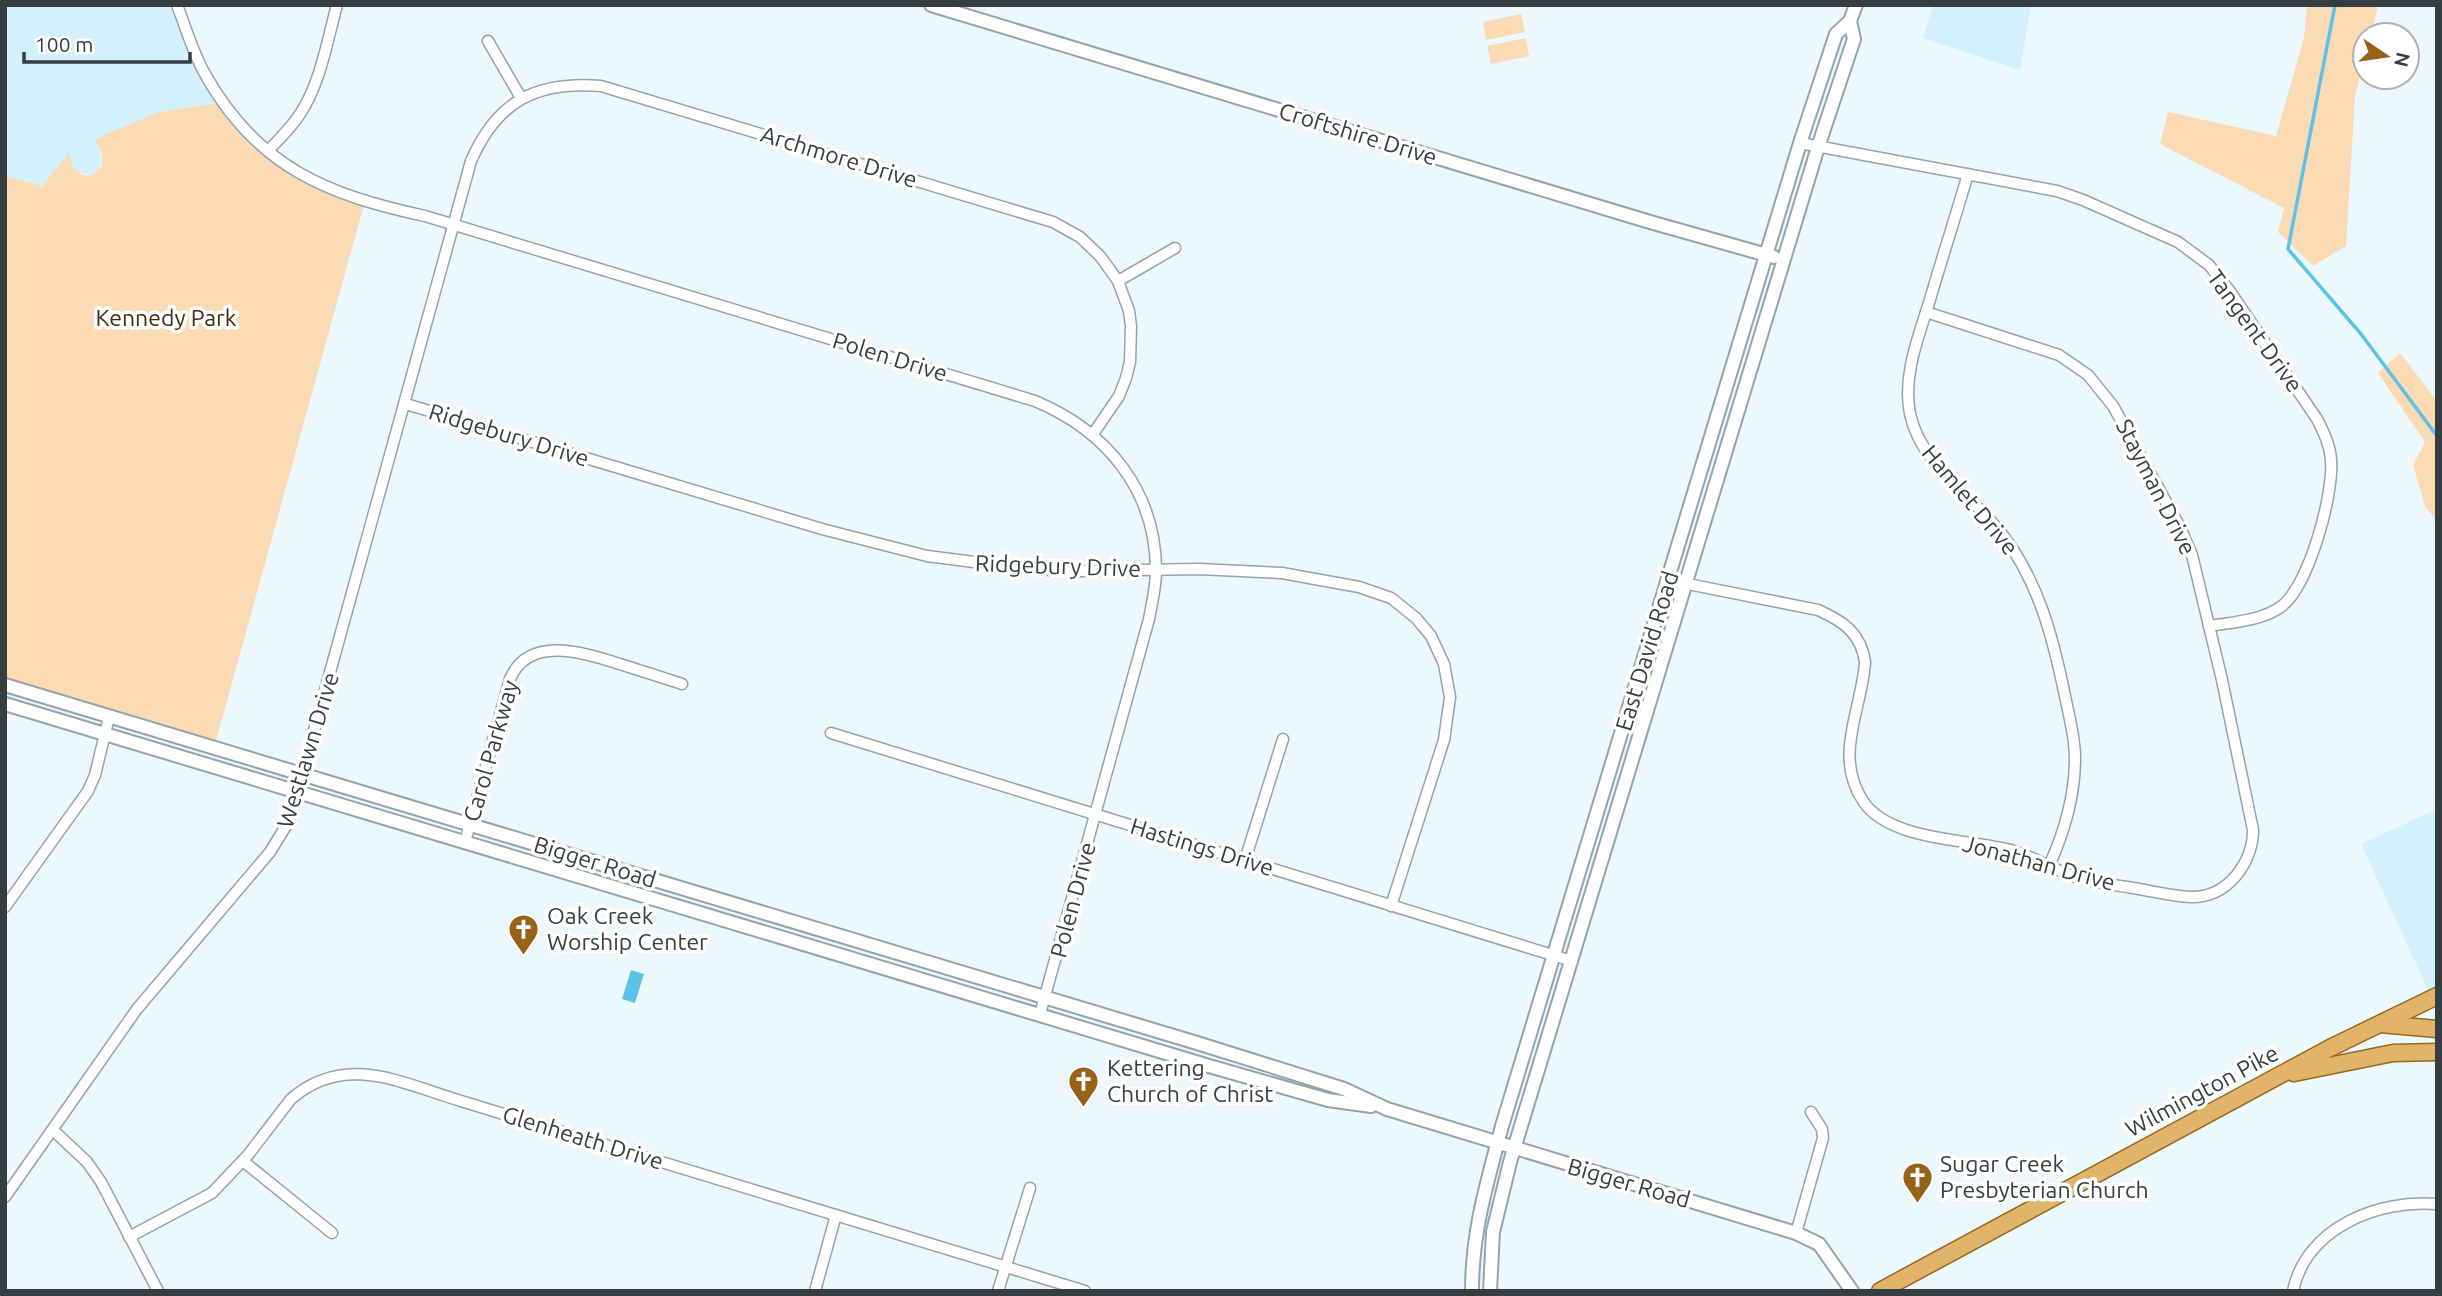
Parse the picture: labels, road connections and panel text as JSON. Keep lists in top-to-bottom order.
{
  "streets": {
    "main road": ["Wilmington Pike"],
    "street": [
      "Croftshire Drive",
      "Archmore Drive",
      "Tangent Drive",
      "Polen Drive",
      "Ridgebury Drive",
      "Stayman Drive",
      "Hamlet Drive",
      "East David Road",
      "Westlawn Drive",
      "Carol Parkway",
      "Hastings Drive",
      "Bigger Road",
      "Jonathan Drive",
      "Glenheath Drive"
    ]
  },
  "crossings": [
    ["Croftshire Drive", "East David Road"],
    ["Archmore Drive", "Polen Drive"],
    ["Archmore Drive", "Westlawn Drive"],
    ["Tangent Drive", "Stayman Drive"],
    ["Tangent Drive", "Hamlet Drive"],
    ["Tangent Drive", "East David Road"],
    ["Polen Drive", "Ridgebury Drive"],
    ["Polen Drive", "Westlawn Drive"],
    ["Polen Drive", "Hastings Drive"],
    ["Polen Drive", "Bigger Road"],
    ["Ridgebury Drive", "Westlawn Drive"],
    ["Ridgebury Drive", "Hastings Drive"],
    ["Stayman Drive", "Hamlet Drive"],
    ["Stayman Drive", "Jonathan Drive"],
    ["Hamlet Drive", "Jonathan Drive"],
    ["East David Road", "Hastings Drive"],
    ["East David Road", "Bigger Road"],
    ["East David Road", "Jonathan Drive"],
    ["Westlawn Drive", "Bigger Road"],
    ["Carol Parkway", "Bigger Road"]
  ],
  "parks": ["Kennedy Park"],
  "places": {
    "church": ["Oak Creek Worship Center", "Kettering Church of Christ", "Sugar Creek Presbyterian Church"]
  },
  "scale_bar": "100 m",
  "north": "right"
}
